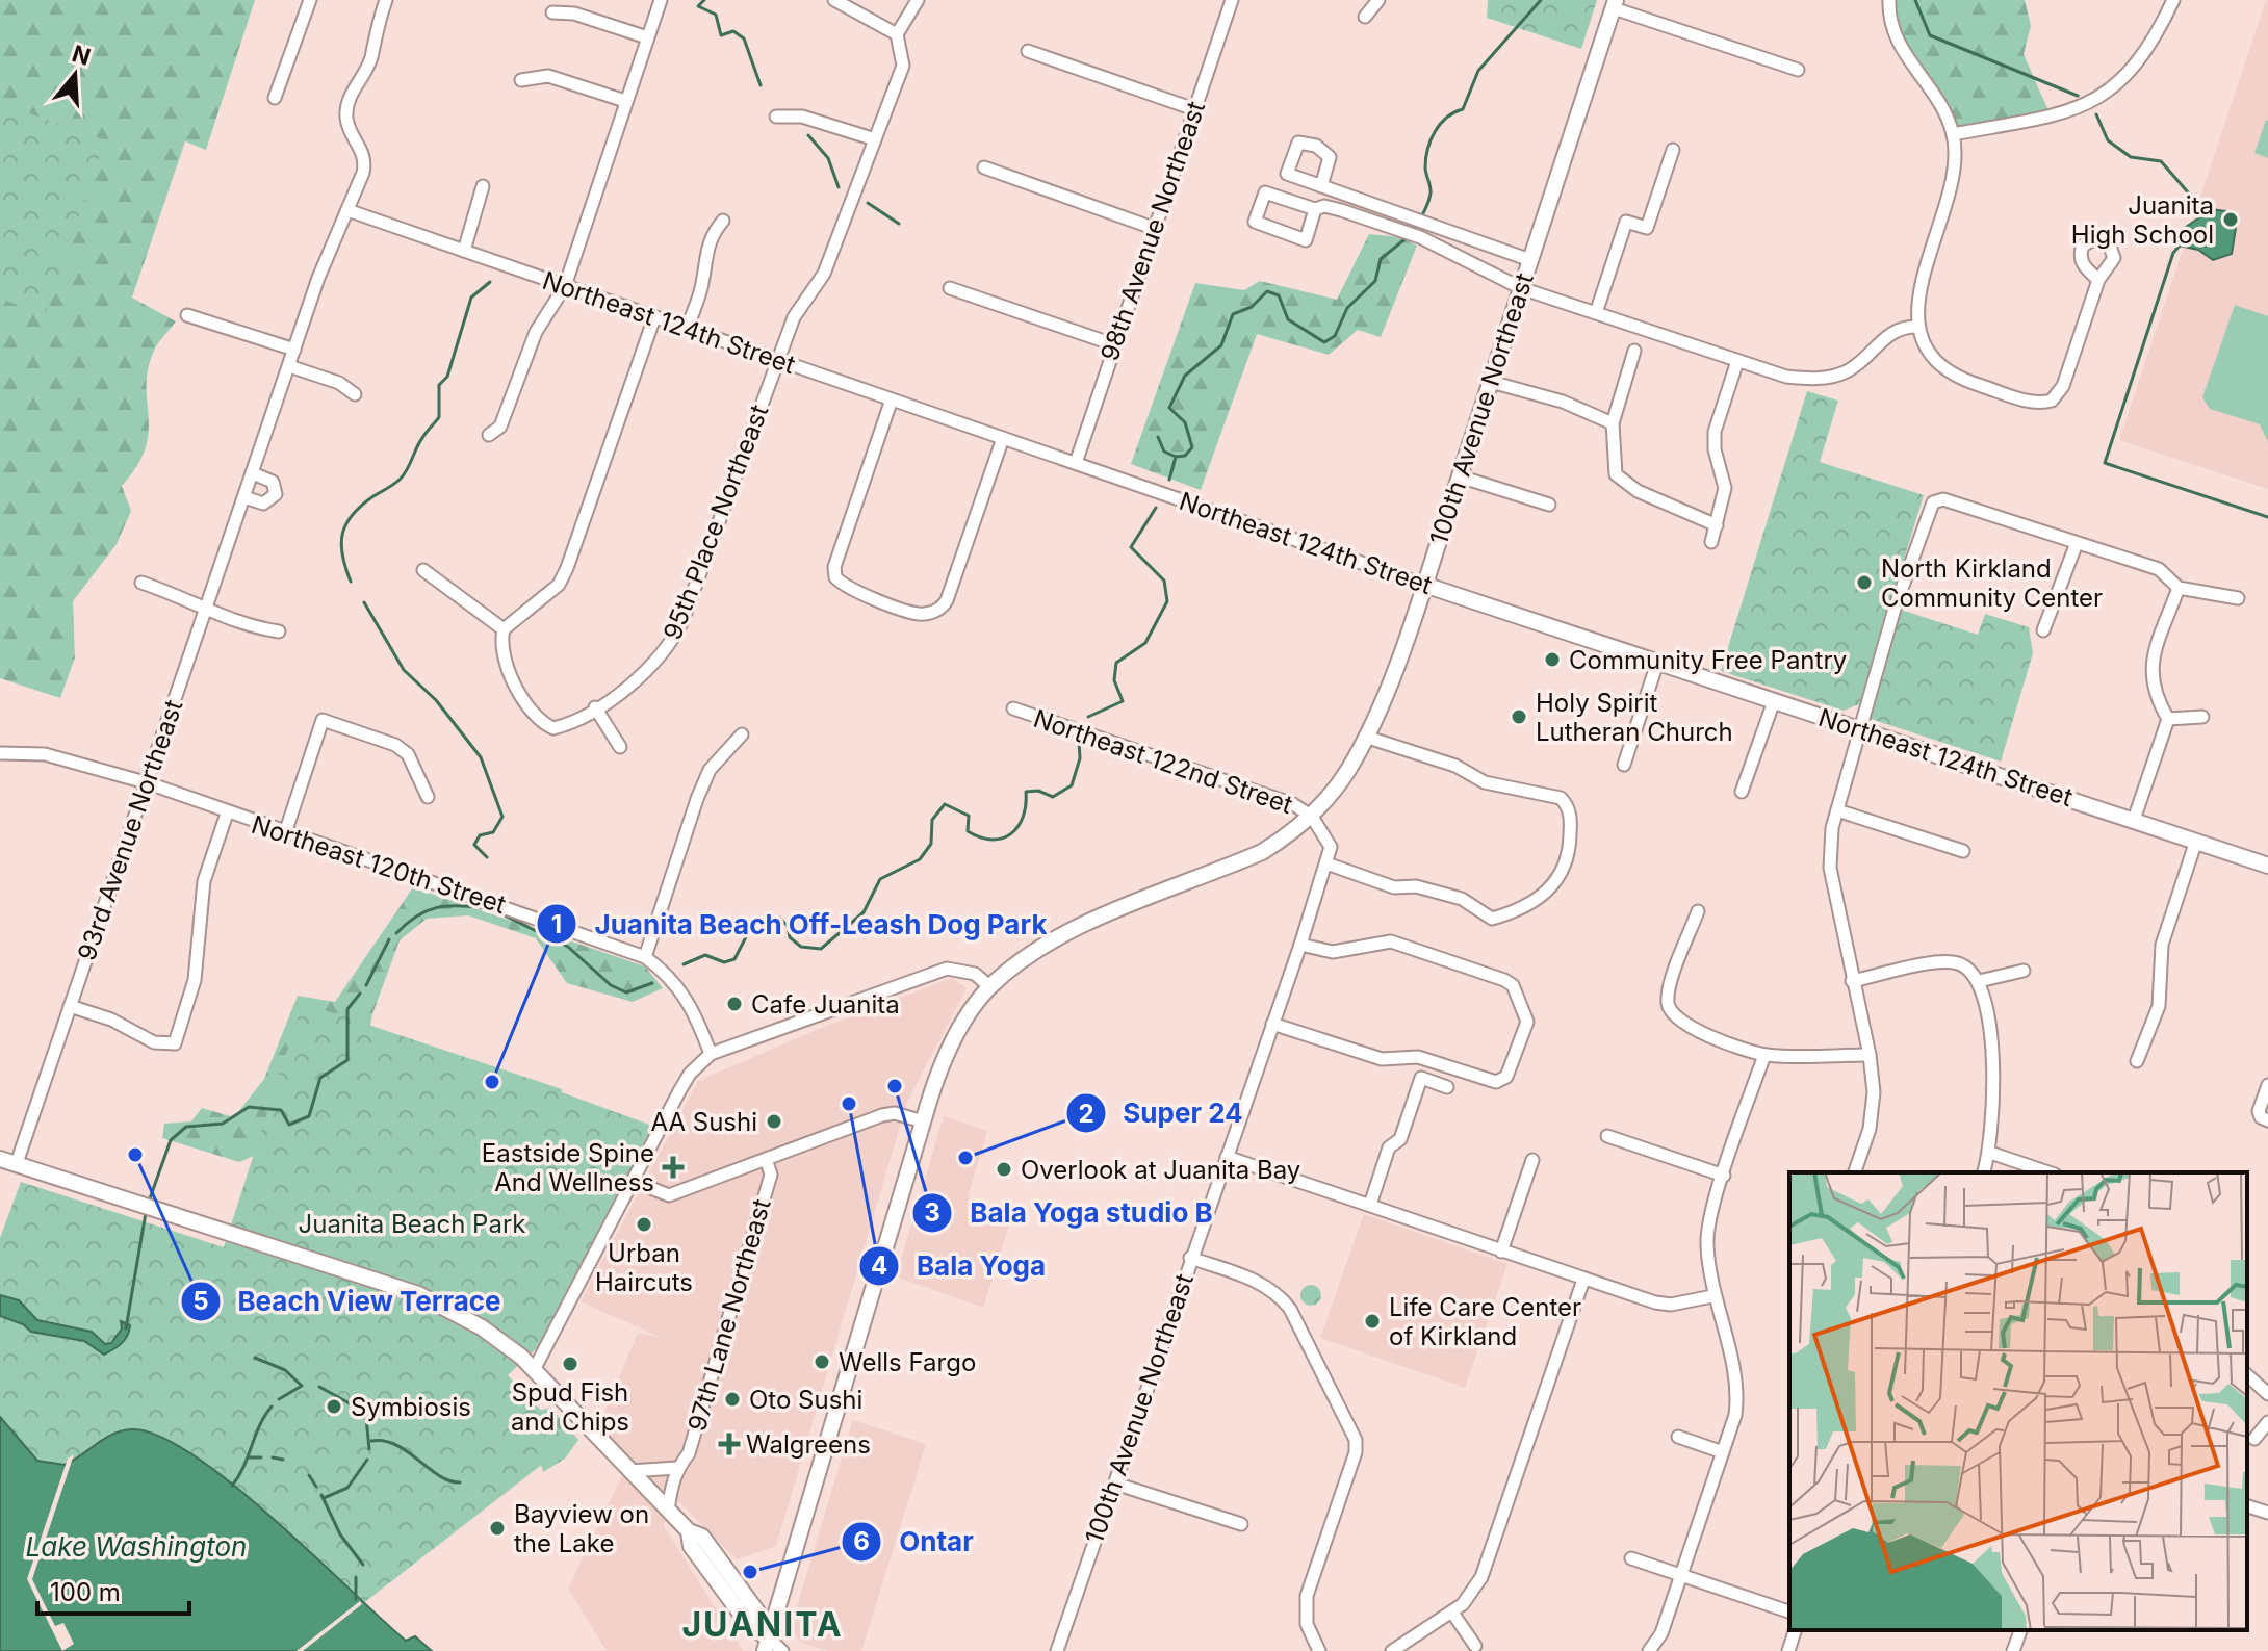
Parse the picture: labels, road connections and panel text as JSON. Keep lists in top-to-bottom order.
{
  "streets": {
    "main road": ["Northeast 124th Street", "100th Avenue Northeast"],
    "street": [
      "98th Avenue Northeast",
      "95th Place Northeast",
      "Northeast 122nd Street",
      "93rd Avenue Northeast",
      "Northeast 120th Street",
      "97th Lane Northeast"
    ]
  },
  "crossings": [
    ["98th Avenue Northeast", "Northeast 124th Street"],
    ["Northeast 124th Street", "100th Avenue Northeast"],
    ["Northeast 124th Street", "95th Place Northeast"],
    ["Northeast 124th Street", "93rd Avenue Northeast"],
    ["100th Avenue Northeast", "Northeast 122nd Street"],
    ["93rd Avenue Northeast", "Northeast 120th Street"]
  ],
  "districts": ["JUANITA"],
  "water": ["Lake Washington"],
  "parks": ["Juanita Beach Park"],
  "places": {
    "other": [
      "Juanita High School",
      "North Kirkland Community Center",
      "Community Free Pantry",
      "Holy Spirit Lutheran Church",
      "Cafe Juanita",
      "Juanita Beach Off-Leash Dog Park",
      "Bala Yoga studio B",
      "Bala Yoga",
      "AA Sushi",
      "Beach View Terrace",
      "Super 24",
      "Overlook at Juanita Bay",
      "Urban Haircuts",
      "Life Care Center of Kirkland",
      "Wells Fargo",
      "Spud Fish and Chips",
      "Oto Sushi",
      "Symbiosis",
      "Bayview on the Lake",
      "Ontar"
    ],
    "health": ["Eastside Spine And Wellness", "Walgreens"]
  },
  "scale_bar": "100 m",
  "north": "top"
}
